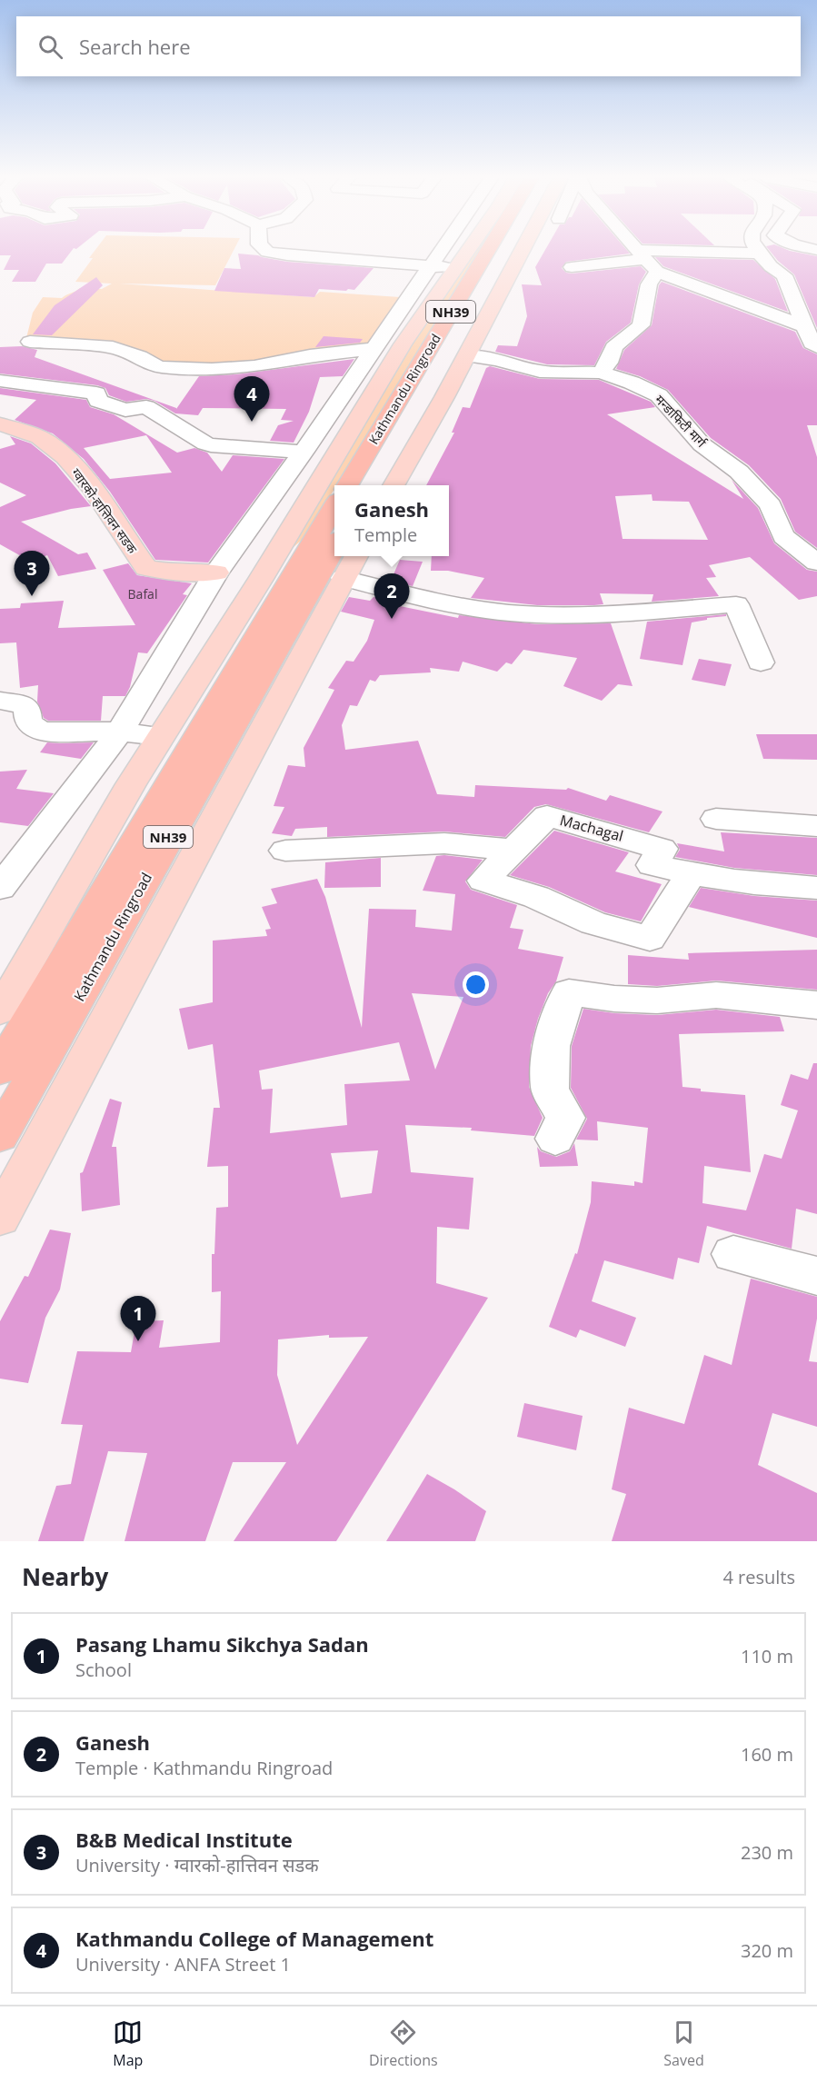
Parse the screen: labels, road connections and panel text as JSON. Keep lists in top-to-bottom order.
{
  "streets": {
    "highway": ["NH39", "Kathmandu Ringroad"],
    "main road": ["ग्वारको-हात्तिवन सडक"],
    "street": ["मन्डाफिटी मार्ग", "Machagal"]
  },
  "house_numbers": ["Bafal"],
  "page": {
    "search": "Search here",
    "pins": [
      "4",
      "3",
      "2",
      "1"
    ],
    "popup": ["Ganesh", "Temple"],
    "heading": ["Nearby", "4 results"],
    "list": [
      {
        "mark": "1",
        "name": "Pasang Lhamu Sikchya Sadan",
        "note": "School",
        "value": "110 m"
      },
      {
        "mark": "2",
        "name": "Ganesh",
        "note": "Temple · Kathmandu Ringroad",
        "value": "160 m"
      },
      {
        "mark": "3",
        "name": "B&B Medical Institute",
        "note": "University · ग्वारको-हात्तिवन सडक",
        "value": "230 m"
      },
      {
        "mark": "4",
        "name": "Kathmandu College of Management",
        "note": "University · ANFA Street 1",
        "value": "320 m"
      }
    ],
    "nav": ["Map", "Directions", "Saved"]
  }
}
